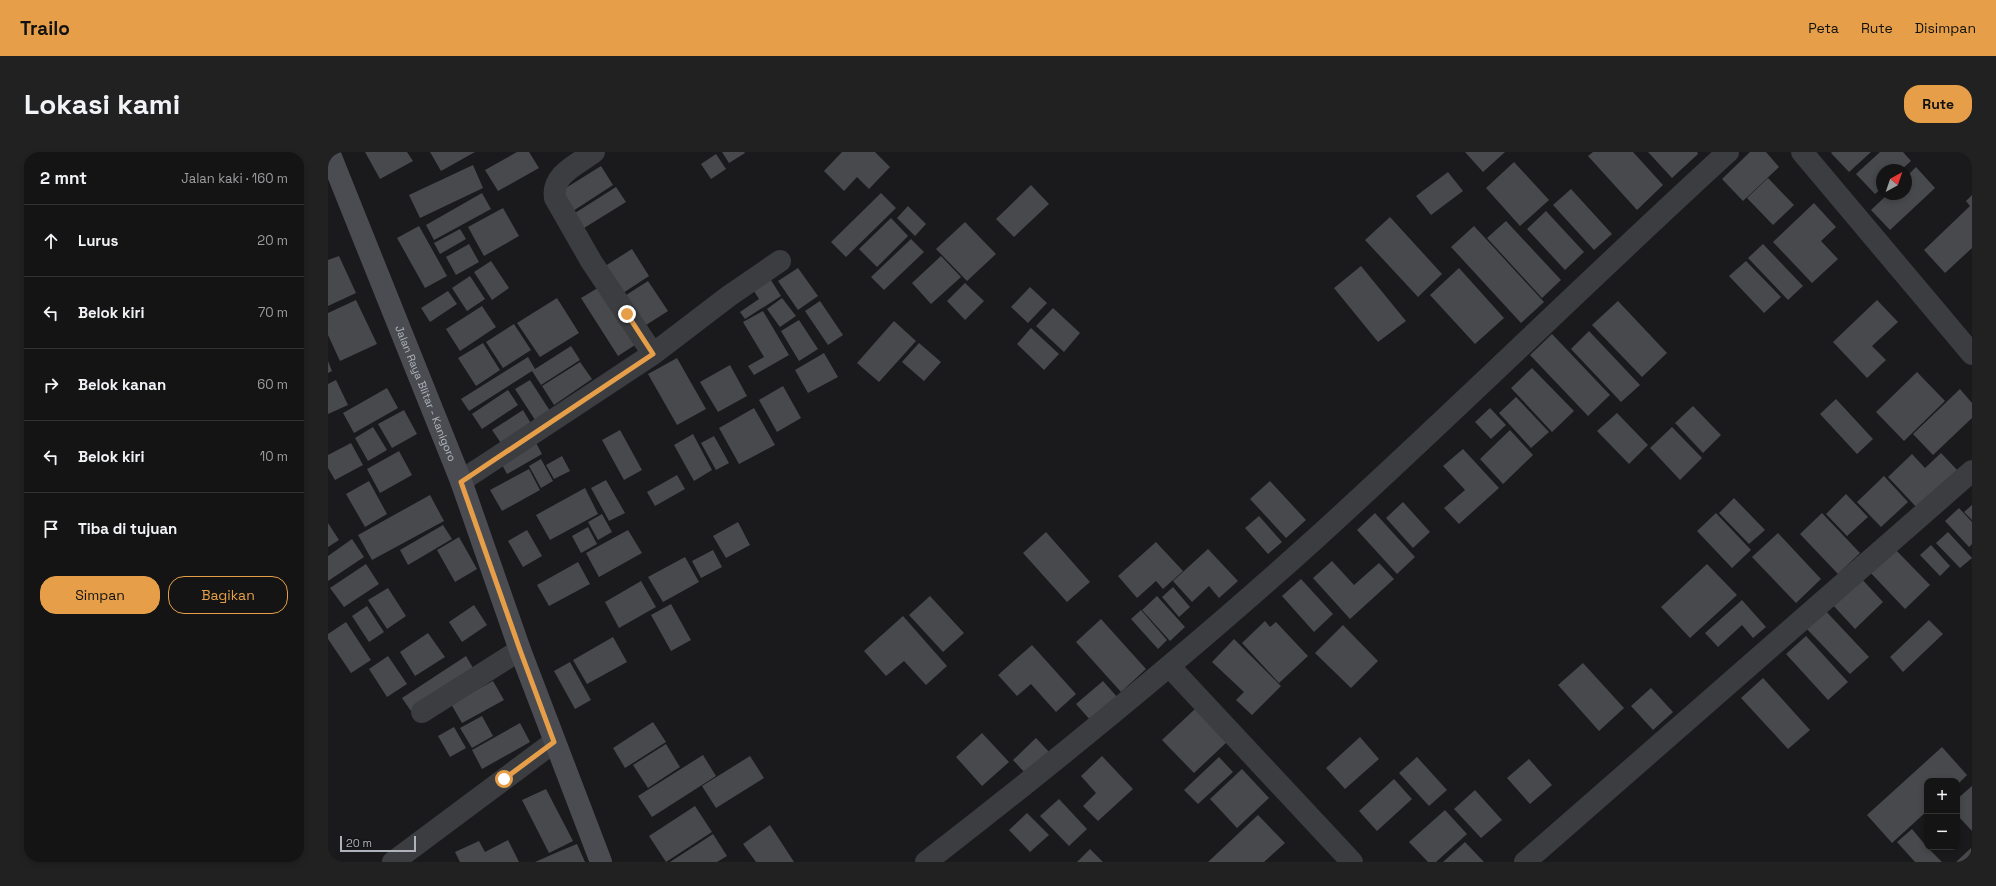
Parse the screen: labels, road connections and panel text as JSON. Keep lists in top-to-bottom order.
{
  "streets": {
    "main road": ["Jalan Raya Blitar - Kanigoro"]
  },
  "scale_bar": "20 m",
  "north": "top right",
  "page": {
    "header": "Trailo",
    "nav": ["Peta", "Rute", "Disimpan"],
    "buttons": [
      "Rute",
      ["Simpan", "Bagikan"]
    ],
    "title": "Lokasi kami",
    "heading": ["2 mnt", "Jalan kaki · 160 m"],
    "list": [
      ["Lurus", "20 m"],
      ["Belok kiri", "70 m"],
      ["Belok kanan", "60 m"],
      ["Belok kiri", "10 m"],
      "Tiba di tujuan"
    ],
    "map_buttons": ["+", "−"],
    "scale": "20 m"
  }
}
